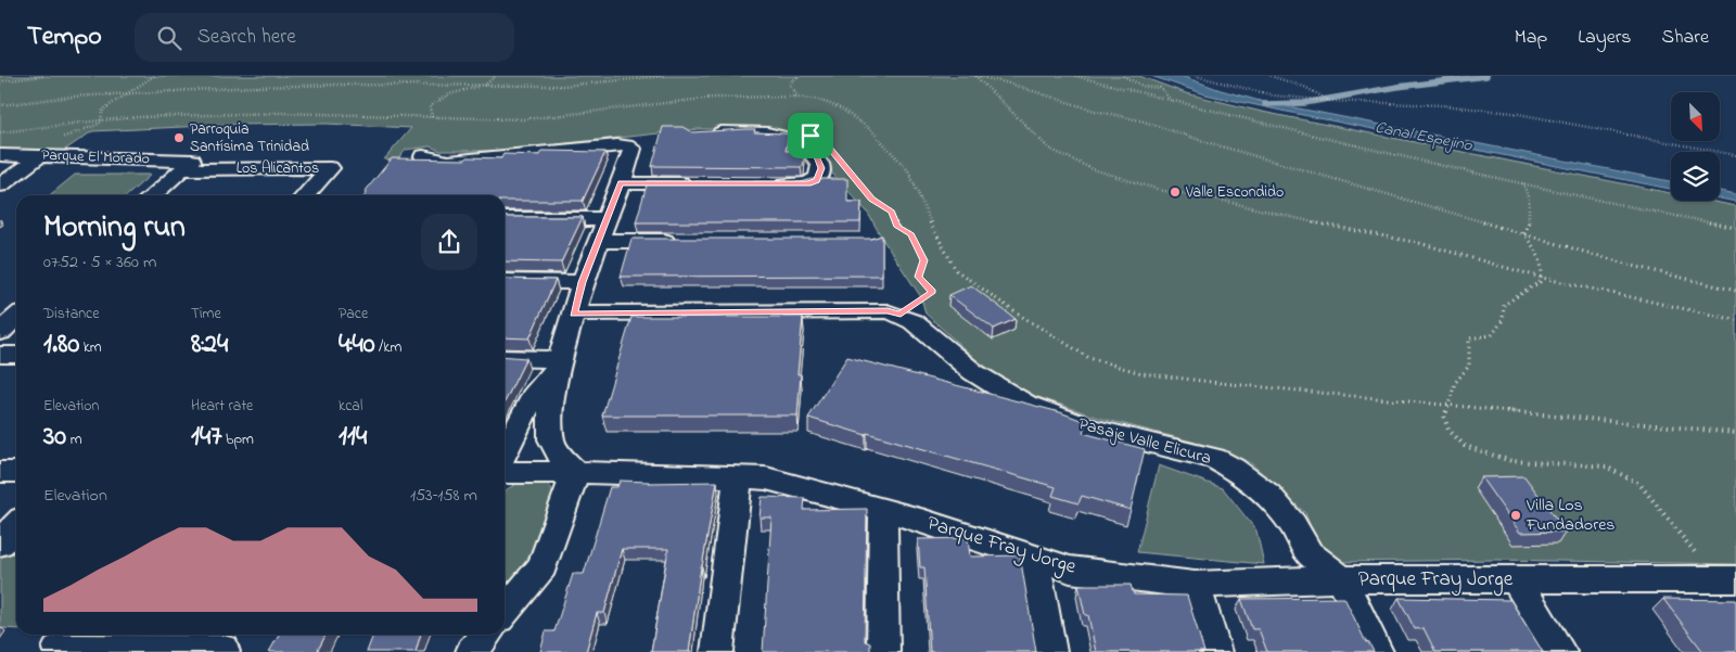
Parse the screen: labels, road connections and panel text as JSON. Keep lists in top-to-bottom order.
{
  "streets": {
    "street": [
      "Parque El Morado",
      "Los Alicantos",
      "Pasaje Valle Elicura",
      "Parque Fray Jorge"
    ]
  },
  "crossings": [
    ["Parque El Morado", "Los Alicantos"],
    ["Pasaje Valle Elicura", "Parque Fray Jorge"]
  ],
  "water": ["Canal Espejino"],
  "places": ["Parroquia Santísima Trinidad", "Valle Escondido", "Villa Los Fundadores"],
  "north": "bottom right",
  "page": {
    "header": "Tempo",
    "search": "Search here",
    "nav": ["Map", "Layers", "Share"],
    "heading": ["Morning run", "07:52 · 5 × 360 m"],
    "stats": [
      ["Distance", "1.80 km"],
      ["Time", "8:24"],
      ["Pace", "4:40 /km"],
      ["Elevation", "30 m"],
      ["Heart rate", "147 bpm"],
      ["kcal", "114"]
    ],
    "chart": ["Elevation", "153–158 m"]
  }
}
